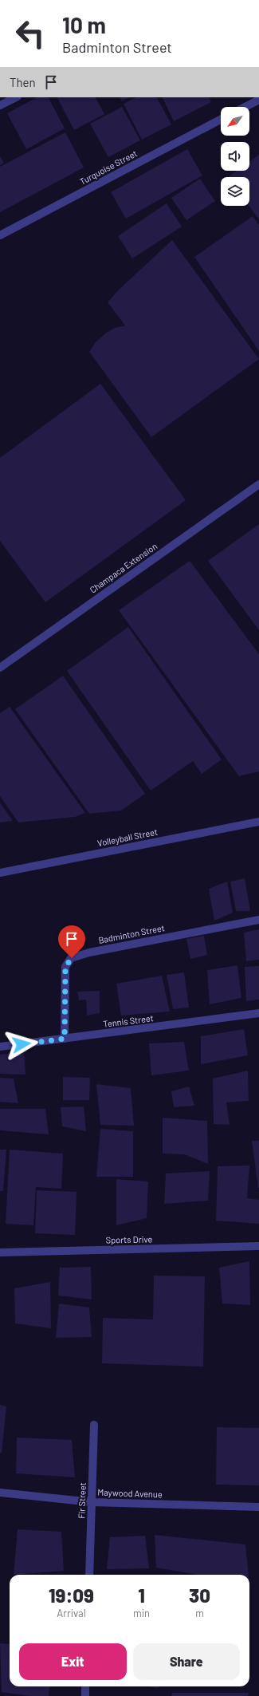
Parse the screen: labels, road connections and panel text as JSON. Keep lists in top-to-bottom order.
{
  "streets": {
    "street": [
      "Turquoise Street",
      "Champaca Extension",
      "Volleyball Street",
      "Badminton Street",
      "Tennis Street",
      "Sports Drive",
      "Maywood Avenue",
      "Fir Street"
    ]
  },
  "crossings": [
    ["Badminton Street", "Tennis Street"],
    ["Maywood Avenue", "Fir Street"]
  ],
  "north": "bottom left",
  "page": {
    "turn": ["10 m", "Badminton Street"],
    "then": "Then",
    "eta": [
      "19:09",
      "Arrival",
      "1",
      "min",
      "30",
      "m"
    ],
    "buttons": ["Exit", "Share"]
  }
}
